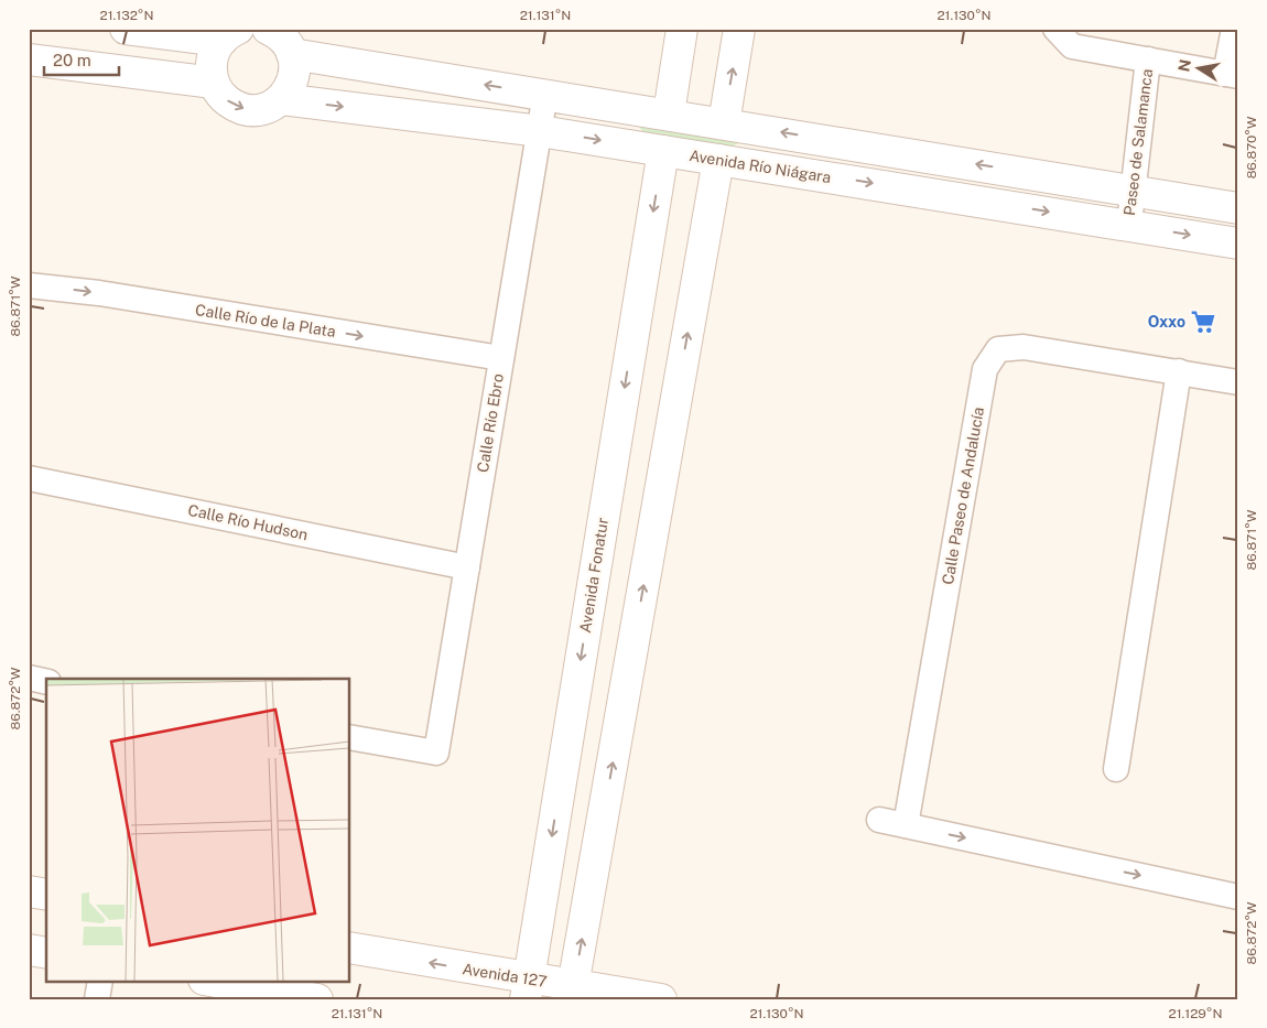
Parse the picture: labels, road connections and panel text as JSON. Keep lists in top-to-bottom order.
{
  "streets": {
    "street": [
      "Paseo de Salamanca",
      "Avenida Río Niágara",
      "Calle Río de la Plata",
      "Calle Río Ebro",
      "Calle Paseo de Andalucía",
      "Calle Río Hudson",
      "Avenida Fonatur",
      "Avenida 127"
    ]
  },
  "crossings": [
    ["Paseo de Salamanca", "Avenida Río Niágara"],
    ["Avenida Río Niágara", "Calle Río Ebro"],
    ["Avenida Río Niágara", "Avenida Fonatur"],
    ["Calle Río de la Plata", "Calle Río Ebro"],
    ["Calle Río Ebro", "Calle Río Hudson"],
    ["Avenida Fonatur", "Avenida 127"]
  ],
  "one_way": ["Calle Río de la Plata", "Avenida 127"],
  "places": {
    "supermarket": ["Oxxo"]
  },
  "scale_bar": "20 m",
  "north": "left",
  "coordinates": [
    "21.132°N",
    "21.131°N",
    "21.130°N",
    "86.870°W",
    "86.871°W",
    "86.872°W",
    "21.129°N"
  ]
}
